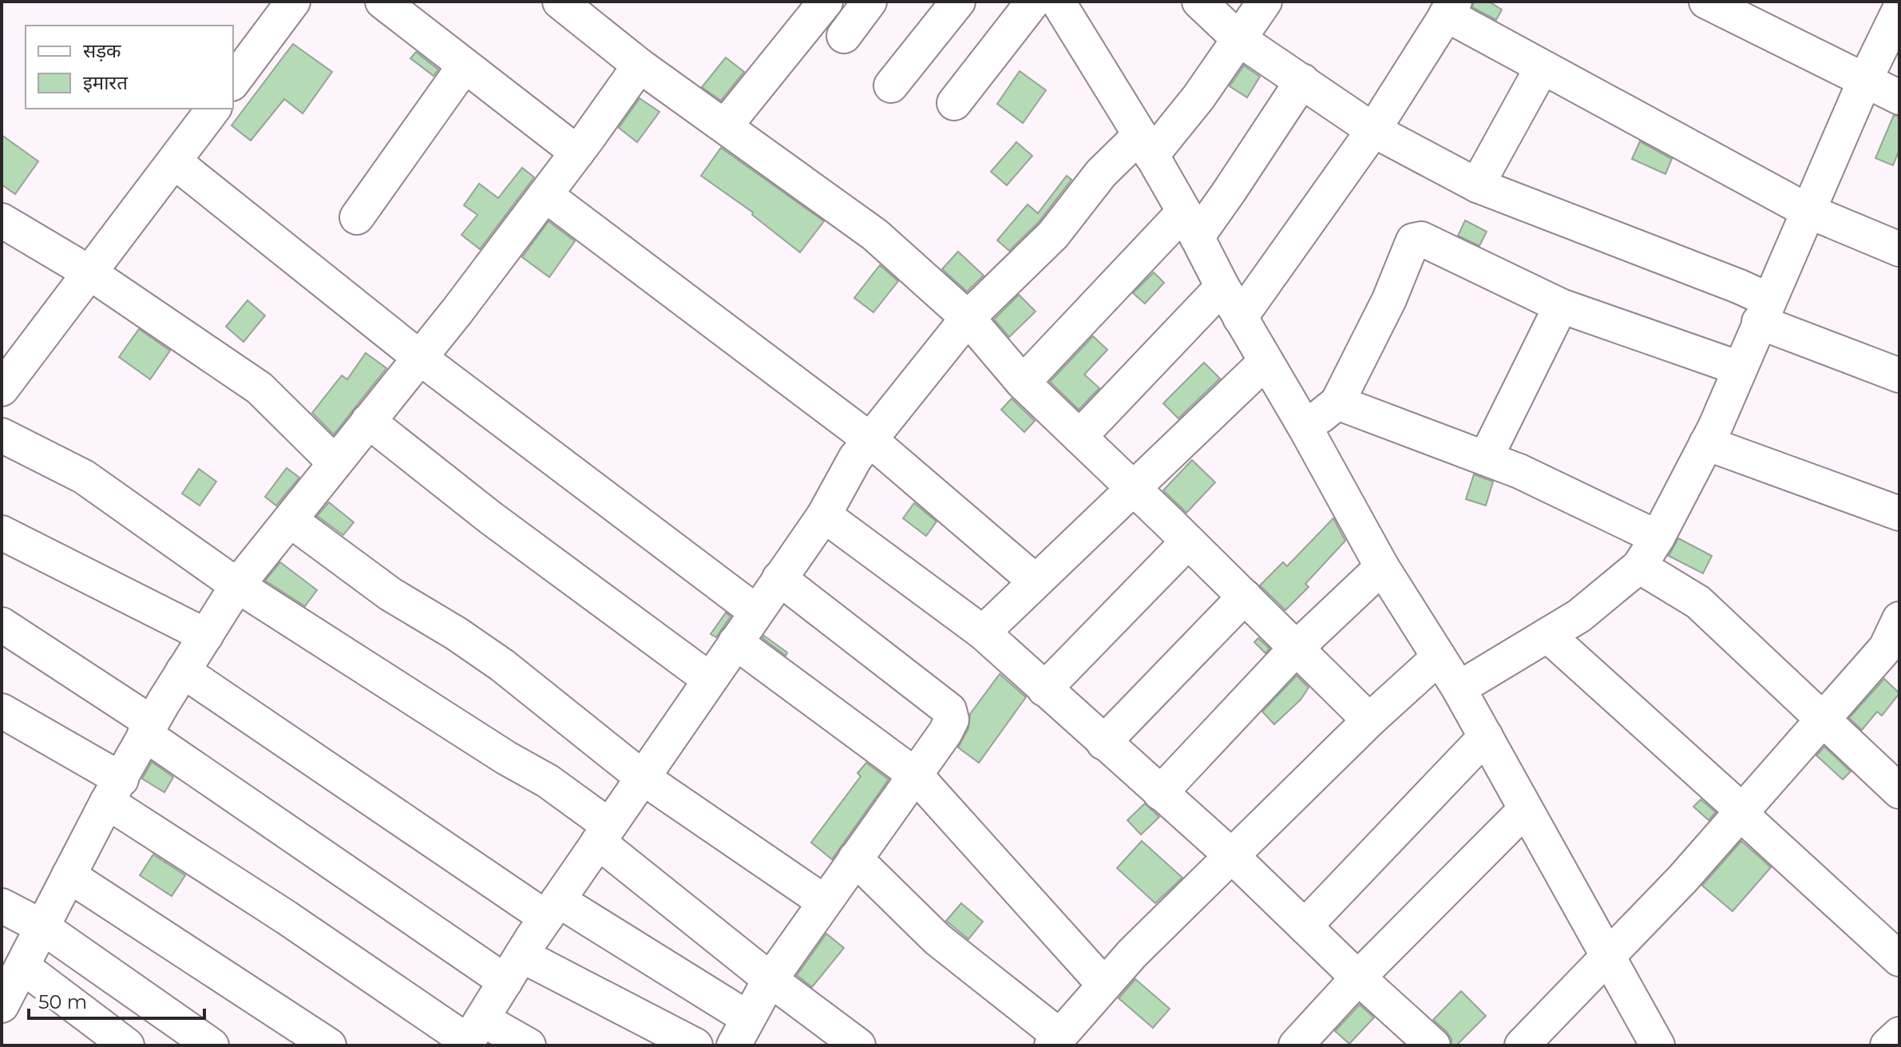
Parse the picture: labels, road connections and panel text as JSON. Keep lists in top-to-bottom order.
{
  "legend": ["सड़क", "इमारत"],
  "scale_bar": "50 m"
}
